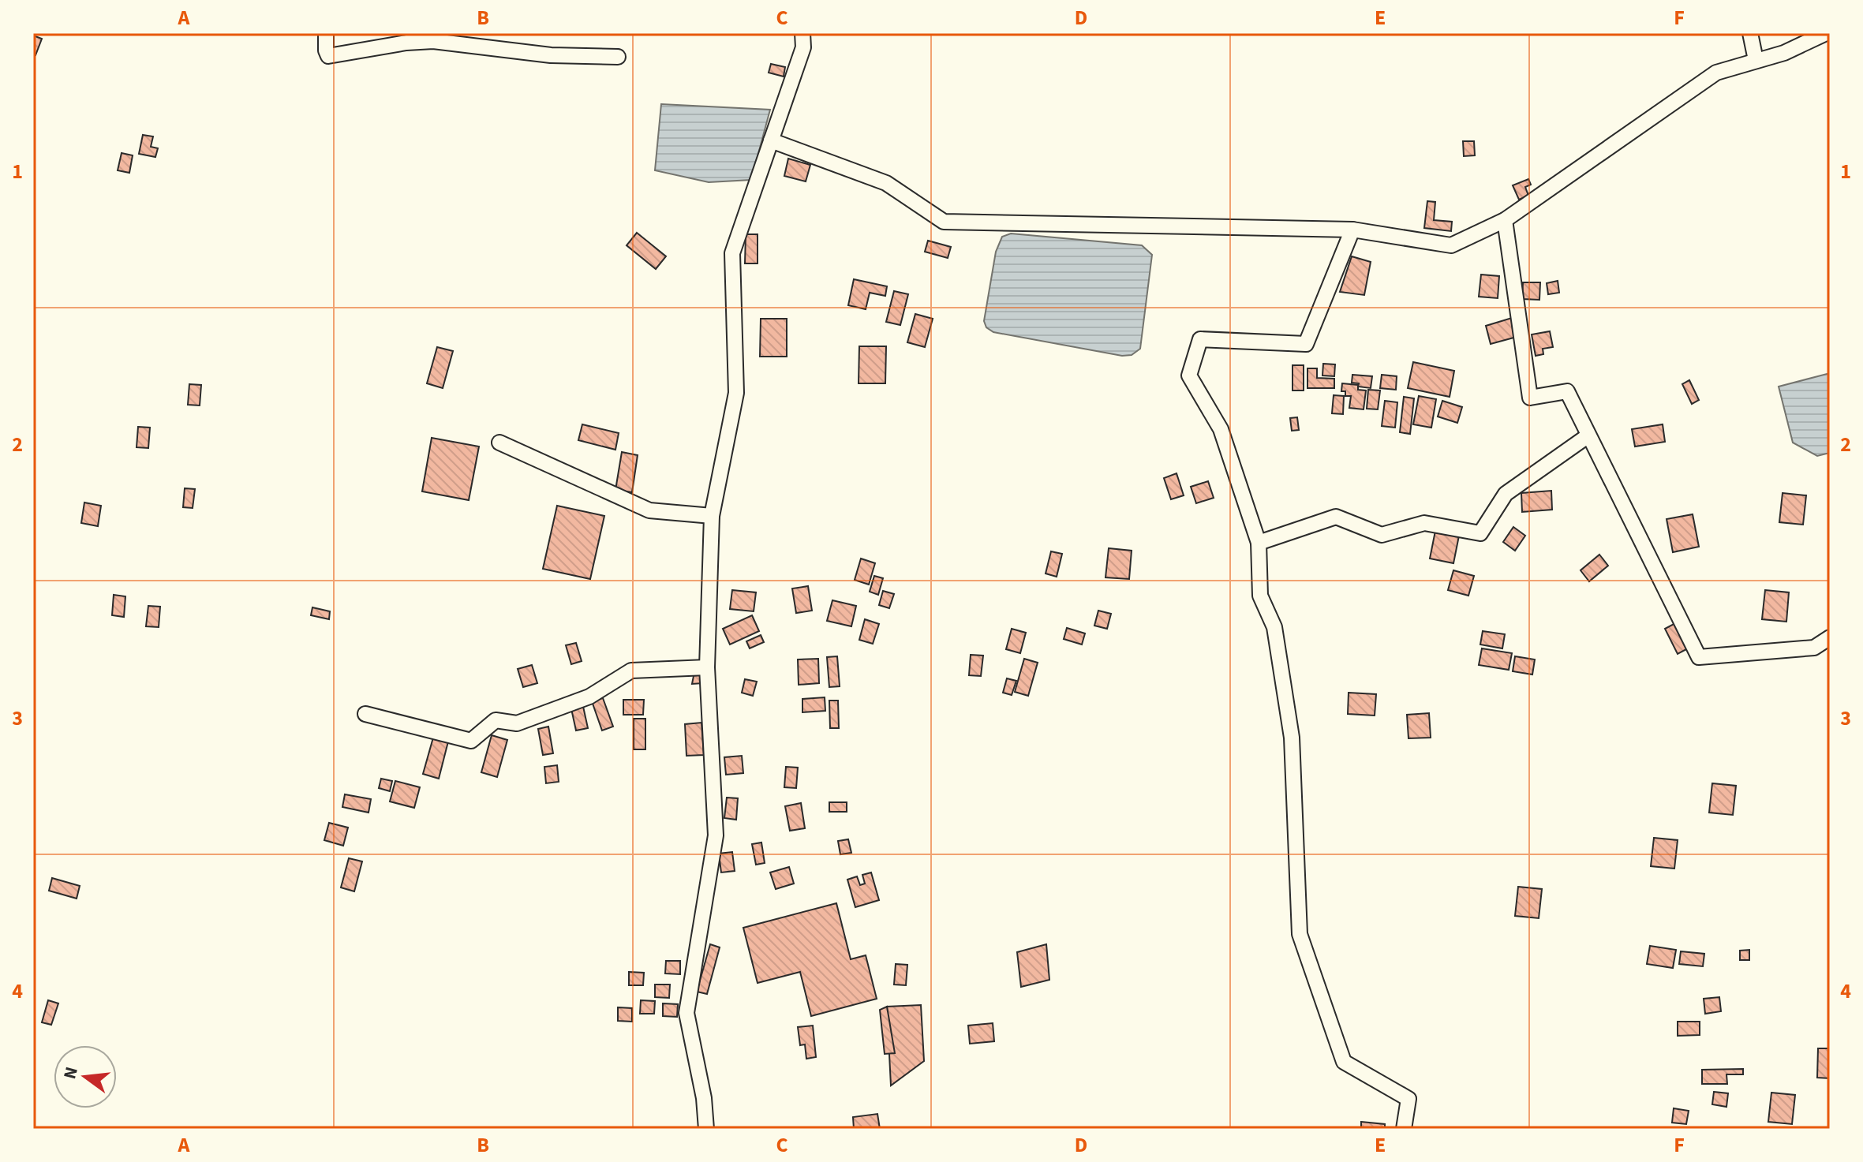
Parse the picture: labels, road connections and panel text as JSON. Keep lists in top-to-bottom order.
{
  "north": "left",
  "grid": {
    "columns": [
      "A",
      "B",
      "C",
      "D",
      "E",
      "F"
    ],
    "rows": [
      "1",
      "2",
      "3",
      "4"
    ]
  }
}
